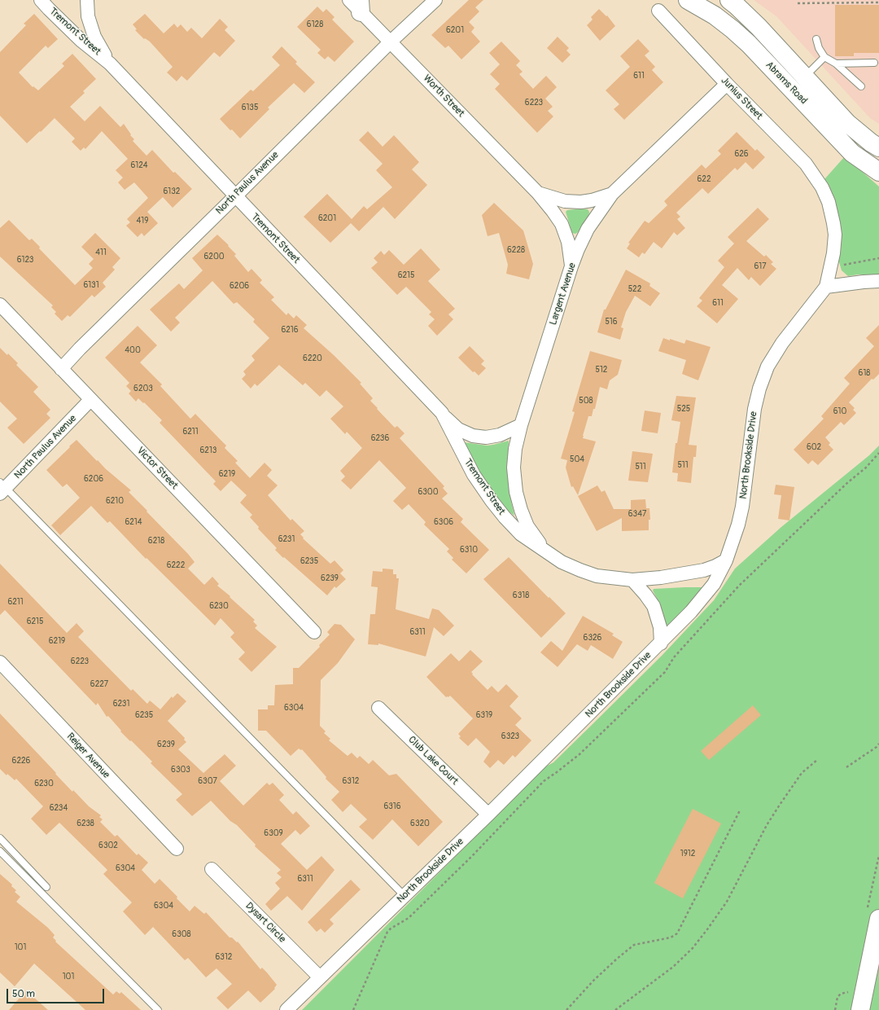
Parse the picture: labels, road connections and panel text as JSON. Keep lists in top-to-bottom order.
{
  "streets": {
    "main road": ["Abrams Road"],
    "street": [
      "Tremont Street",
      "Worth Street",
      "Junius Street",
      "North Paulus Avenue",
      "Largent Avenue",
      "North Brookside Drive",
      "Victor Street",
      "Reiger Avenue",
      "Club Lake Court",
      "Dysart Circle"
    ]
  },
  "crossings": [
    ["Tremont Street", "North Paulus Avenue"],
    ["Tremont Street", "Largent Avenue"],
    ["Tremont Street", "North Brookside Drive"],
    ["Worth Street", "North Paulus Avenue"],
    ["Worth Street", "Largent Avenue"],
    ["Junius Street", "Largent Avenue"],
    ["Junius Street", "North Brookside Drive"],
    ["North Paulus Avenue", "Victor Street"],
    ["North Brookside Drive", "Club Lake Court"],
    ["North Brookside Drive", "Dysart Circle"]
  ],
  "house_numbers": [
    "6128",
    "6201",
    "611",
    "6223",
    "6135",
    "626",
    "6124",
    "622",
    "6132",
    "6201",
    "419",
    "6228",
    "411",
    "6200",
    "6123",
    "617",
    "6215",
    "6131",
    "6206",
    "522",
    "611",
    "516",
    "6216",
    "400",
    "6220",
    "512",
    "618",
    "6203",
    "508",
    "525",
    "610",
    "6211",
    "6236",
    "602",
    "6213",
    "504",
    "511",
    "511",
    "6219",
    "6206",
    "6300",
    "6210",
    "6347",
    "6214",
    "6306",
    "6231",
    "6218",
    "6310",
    "6235",
    "6222",
    "6239",
    "6318",
    "6211",
    "6230",
    "6215",
    "6311",
    "6326",
    "6219",
    "6223",
    "6227",
    "6231",
    "6304",
    "6235",
    "6319",
    "6323",
    "6239",
    "6226",
    "6303",
    "6307",
    "6312",
    "6230",
    "6316",
    "6234",
    "6238",
    "6320",
    "6309",
    "6302",
    "1912",
    "6304",
    "6311",
    "6304",
    "6308",
    "101",
    "6312",
    "101"
  ],
  "scale_bar": "50 m"
}
